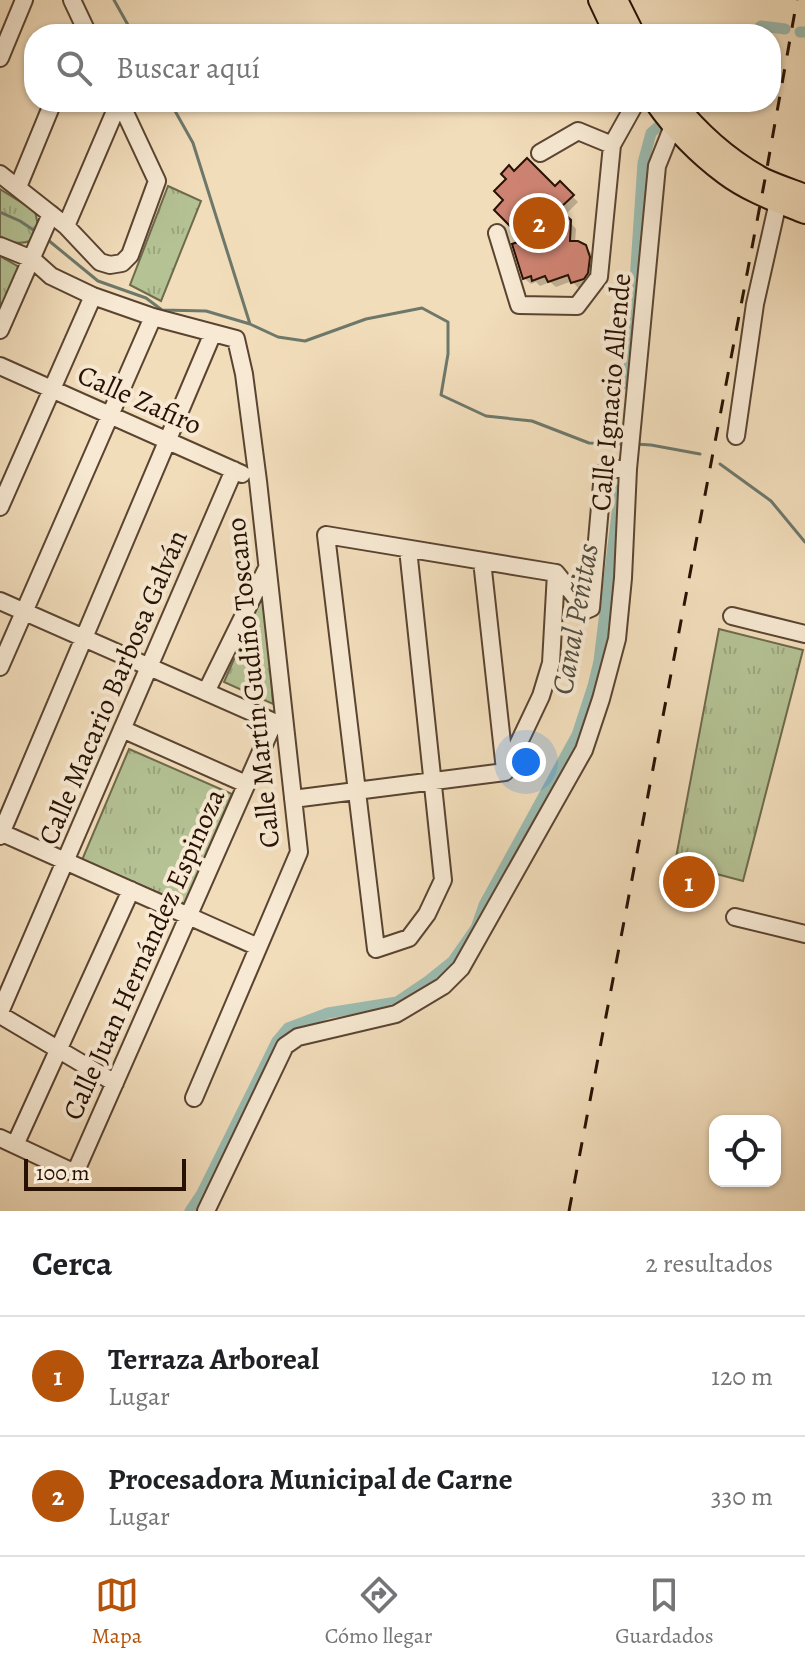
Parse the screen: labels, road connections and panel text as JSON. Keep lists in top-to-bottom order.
{
  "streets": {
    "street": [
      "Calle Ignacio Allende",
      "Calle Zafiro",
      "Calle Martín Gudiño Toscano",
      "Calle Macario Barbosa Galván",
      "Calle Juan Hernández Espinoza"
    ]
  },
  "crossings": [
    ["Calle Zafiro", "Calle Martín Gudiño Toscano"],
    ["Calle Zafiro", "Calle Macario Barbosa Galván"],
    ["Calle Martín Gudiño Toscano", "Calle Juan Hernández Espinoza"]
  ],
  "water": ["Canal Peñitas"],
  "scale_bar": "100 m",
  "page": {
    "search": "Buscar aquí",
    "pins": ["2", "1"],
    "scale": "100 m",
    "heading": ["Cerca", "2 resultados"],
    "list": [
      {
        "mark": "1",
        "name": "Terraza Arboreal",
        "note": "Lugar",
        "value": "120 m"
      },
      {
        "mark": "2",
        "name": "Procesadora Municipal de Carne",
        "note": "Lugar",
        "value": "330 m"
      }
    ],
    "nav": ["Mapa", "Cómo llegar", "Guardados"]
  }
}
